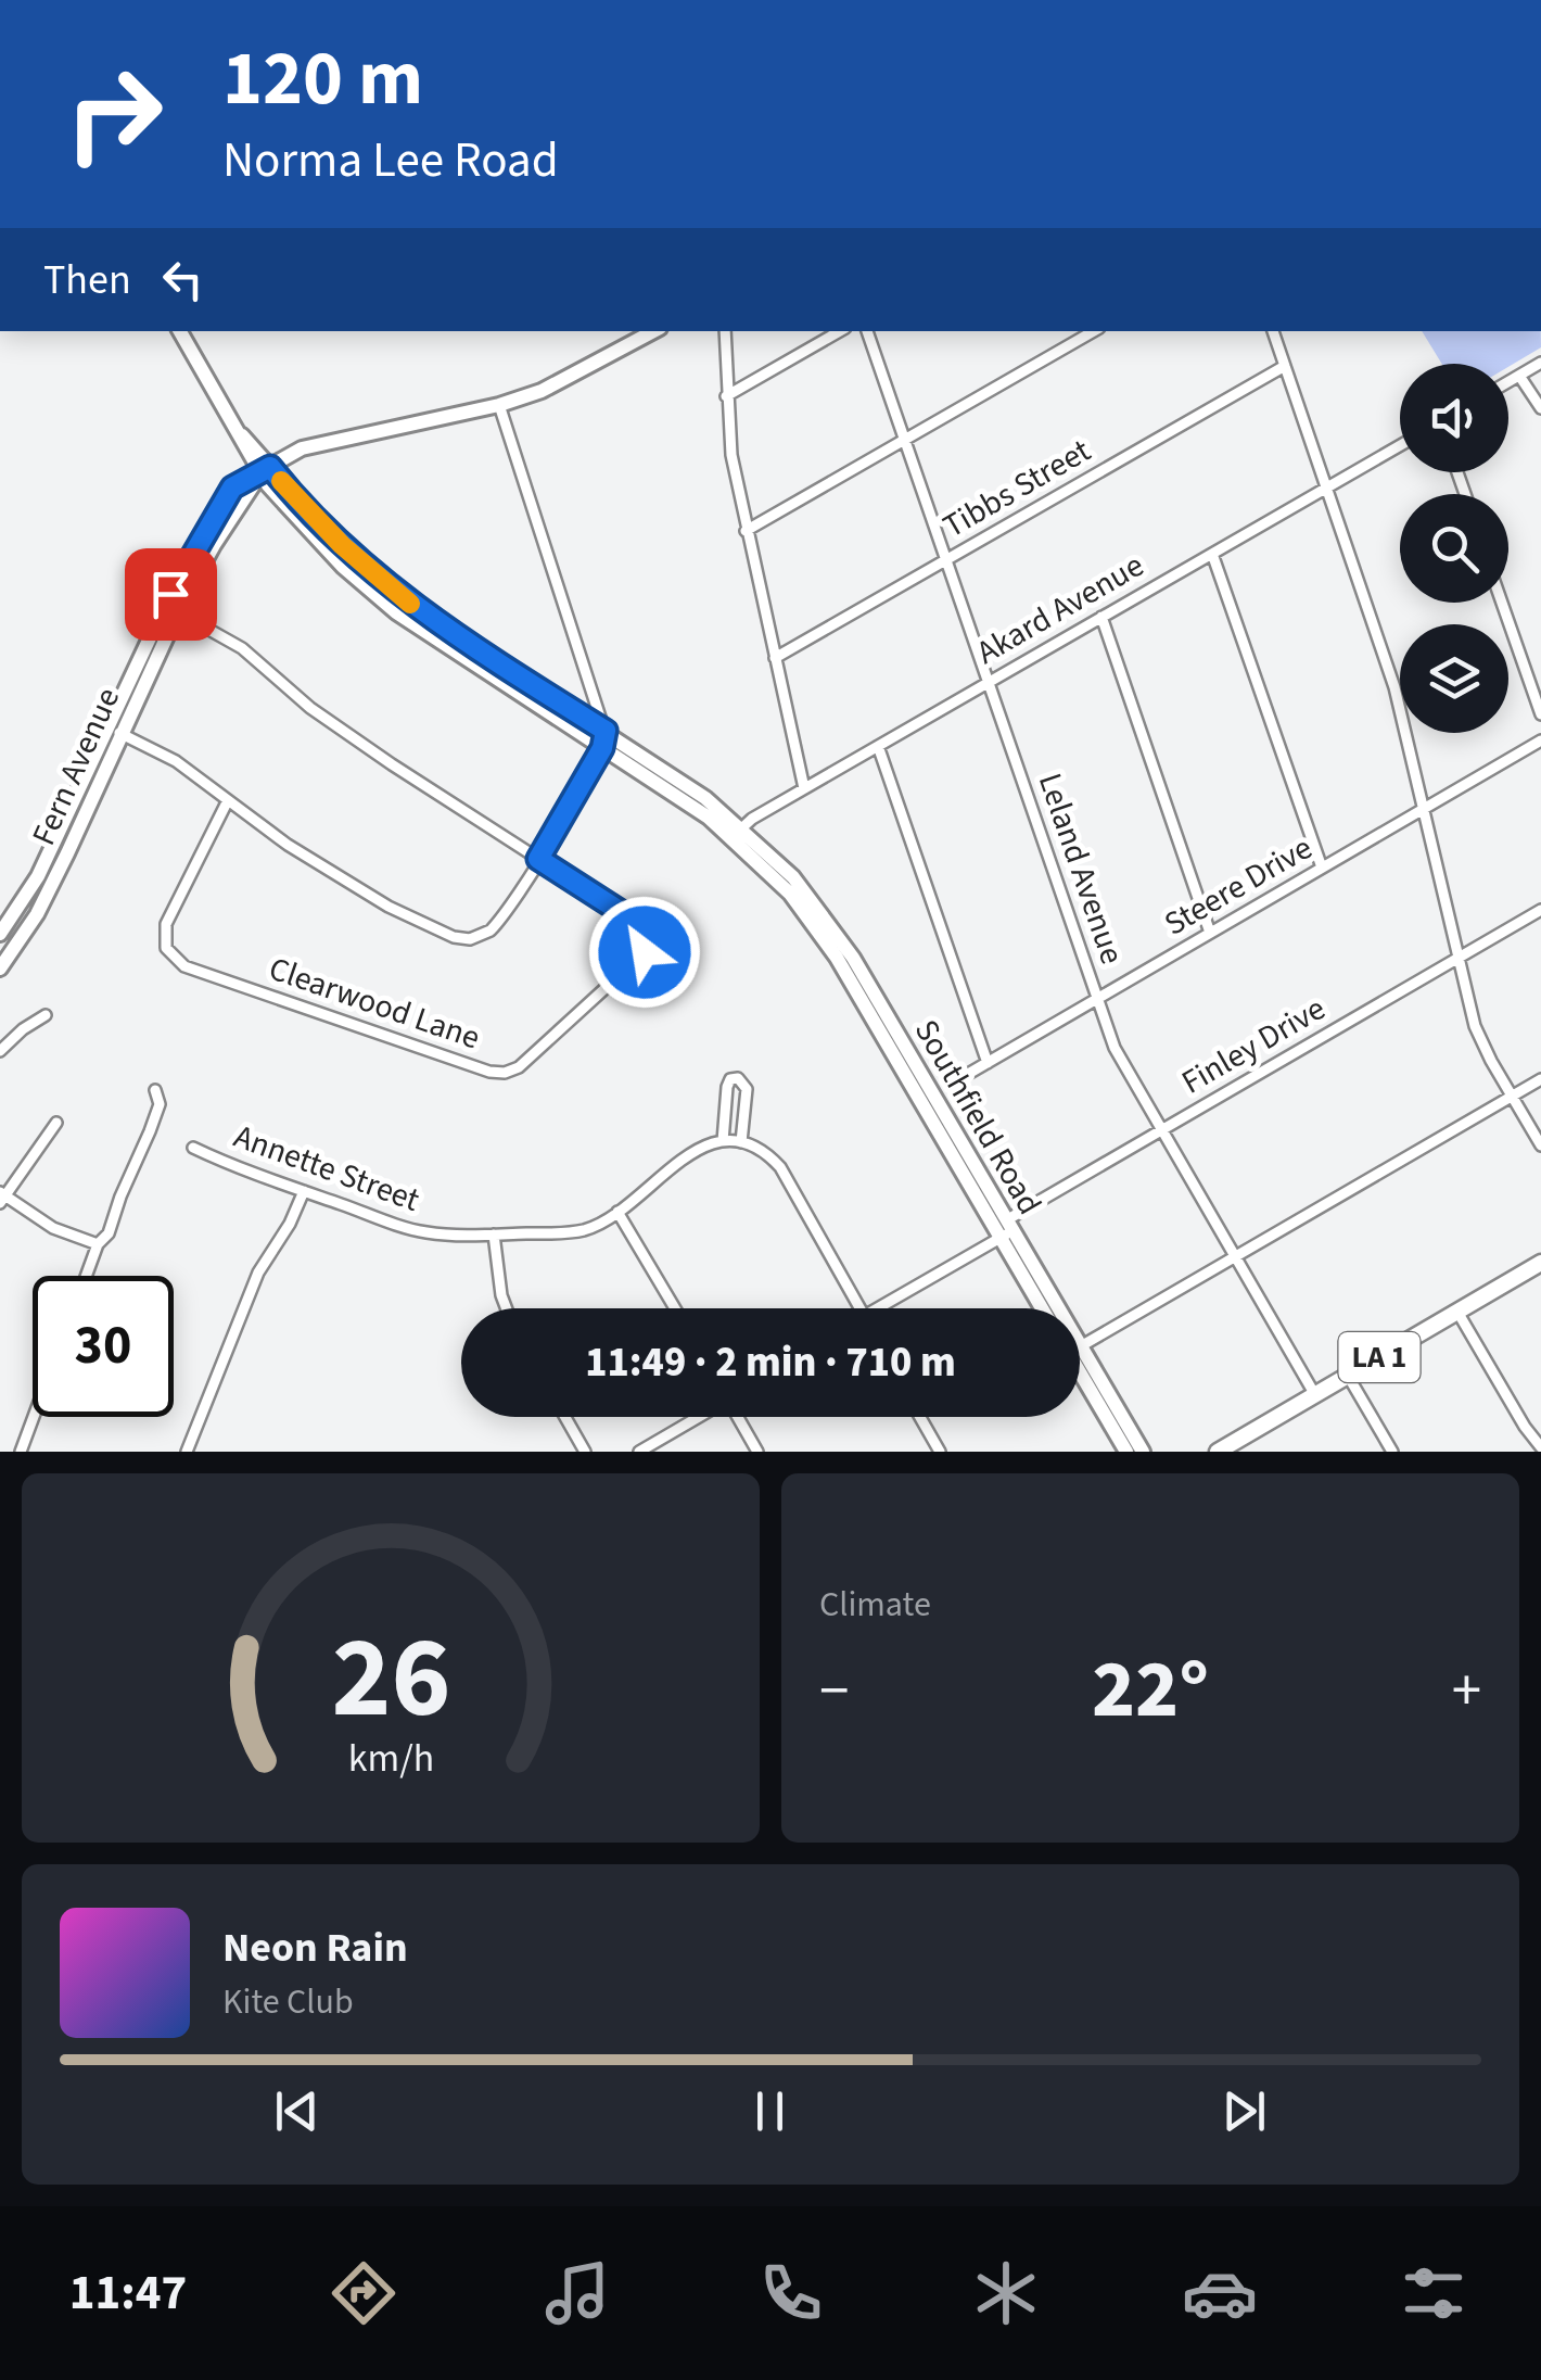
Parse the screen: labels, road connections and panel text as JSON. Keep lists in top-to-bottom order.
{
  "streets": {
    "main road": ["Fern Avenue", "Southfield Road", "LA 1"],
    "street": [
      "Tibbs Street",
      "Akard Avenue",
      "Leland Avenue",
      "Steere Drive",
      "Clearwood Lane",
      "Finley Drive",
      "Annette Street"
    ]
  },
  "crossings": [
    ["Tibbs Street", "Leland Avenue"],
    ["Akard Avenue", "Leland Avenue"],
    ["Akard Avenue", "Southfield Road"],
    ["Leland Avenue", "Steere Drive"],
    ["Leland Avenue", "Finley Drive"],
    ["Leland Avenue", "LA 1"],
    ["Finley Drive", "Southfield Road"]
  ],
  "page": {
    "turn": ["120 m", "Norma Lee Road"],
    "then": "Then",
    "limit": "30",
    "trip": "11:49 · 2 min · 710 m",
    "tile": "Climate",
    "heat": ["−", "22°", "+"],
    "song": ["Neon Rain", "Kite Club"],
    "tabs": "11:47",
    "gauge": ["26", "km/h"]
  }
}
